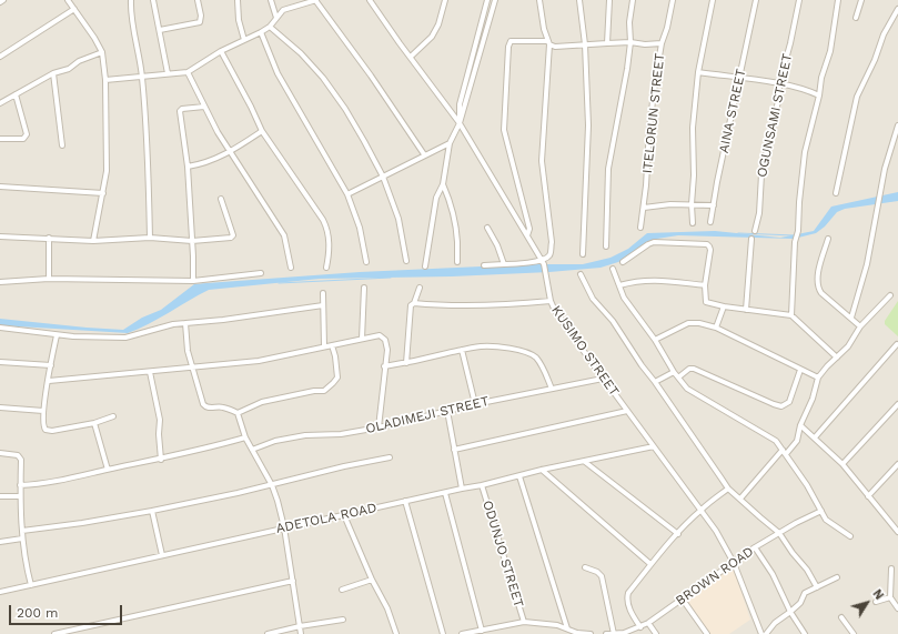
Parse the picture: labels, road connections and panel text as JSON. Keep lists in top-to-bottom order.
{
  "streets": {
    "street": [
      "AINA STREET",
      "ITELORUN STREET",
      "OGUNSAMI STREET",
      "KUSIMO STREET",
      "OLADIMEJI STREET",
      "ADETOLA ROAD",
      "ODUNJO STREET",
      "BROWN ROAD"
    ]
  },
  "crossings": [
    ["KUSIMO STREET", "OLADIMEJI STREET"],
    ["KUSIMO STREET", "ADETOLA ROAD"],
    ["KUSIMO STREET", "BROWN ROAD"],
    ["ADETOLA ROAD", "ODUNJO STREET"]
  ],
  "scale_bar": "200 m",
  "north": "top right"
}
